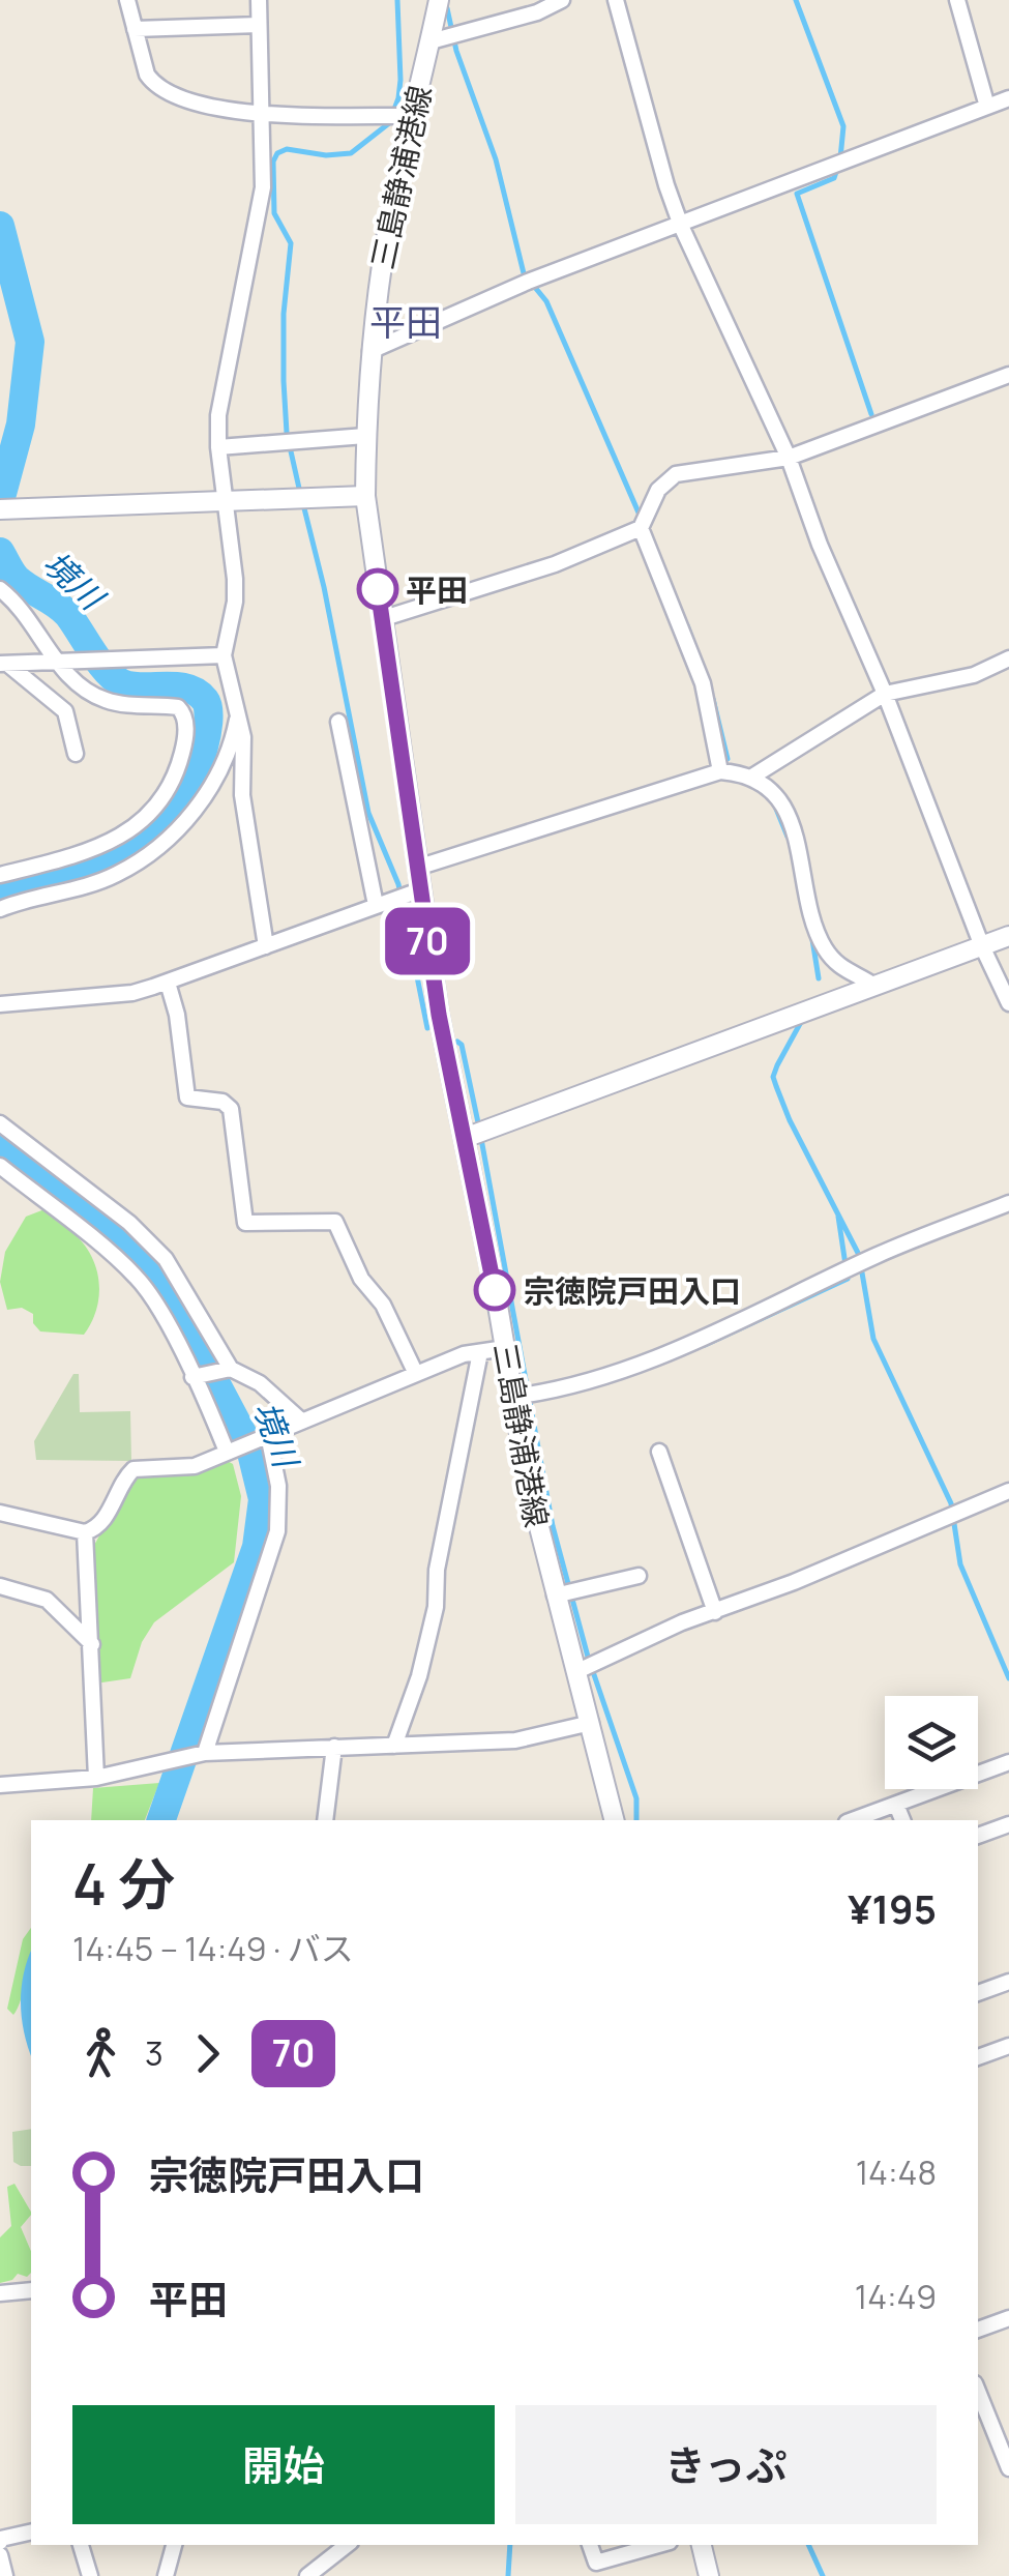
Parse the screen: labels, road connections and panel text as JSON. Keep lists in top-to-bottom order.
{
  "streets": {
    "main road": ["三島静浦港線"]
  },
  "districts": ["平田"],
  "water": ["境川"],
  "places": ["平田", "宗徳院戸田入口"],
  "lines": ["bus line 70"],
  "page": {
    "on_map": "70",
    "heading": ["4 分", "14:45 – 14:49 · バス", "¥195"],
    "legs": ["3", "70"],
    "list": [
      {
        "name": "宗徳院戸田入口",
        "value": "14:48"
      },
      {
        "name": "平田",
        "value": "14:49"
      }
    ],
    "buttons": ["開始", "きっぷ"]
  }
}
